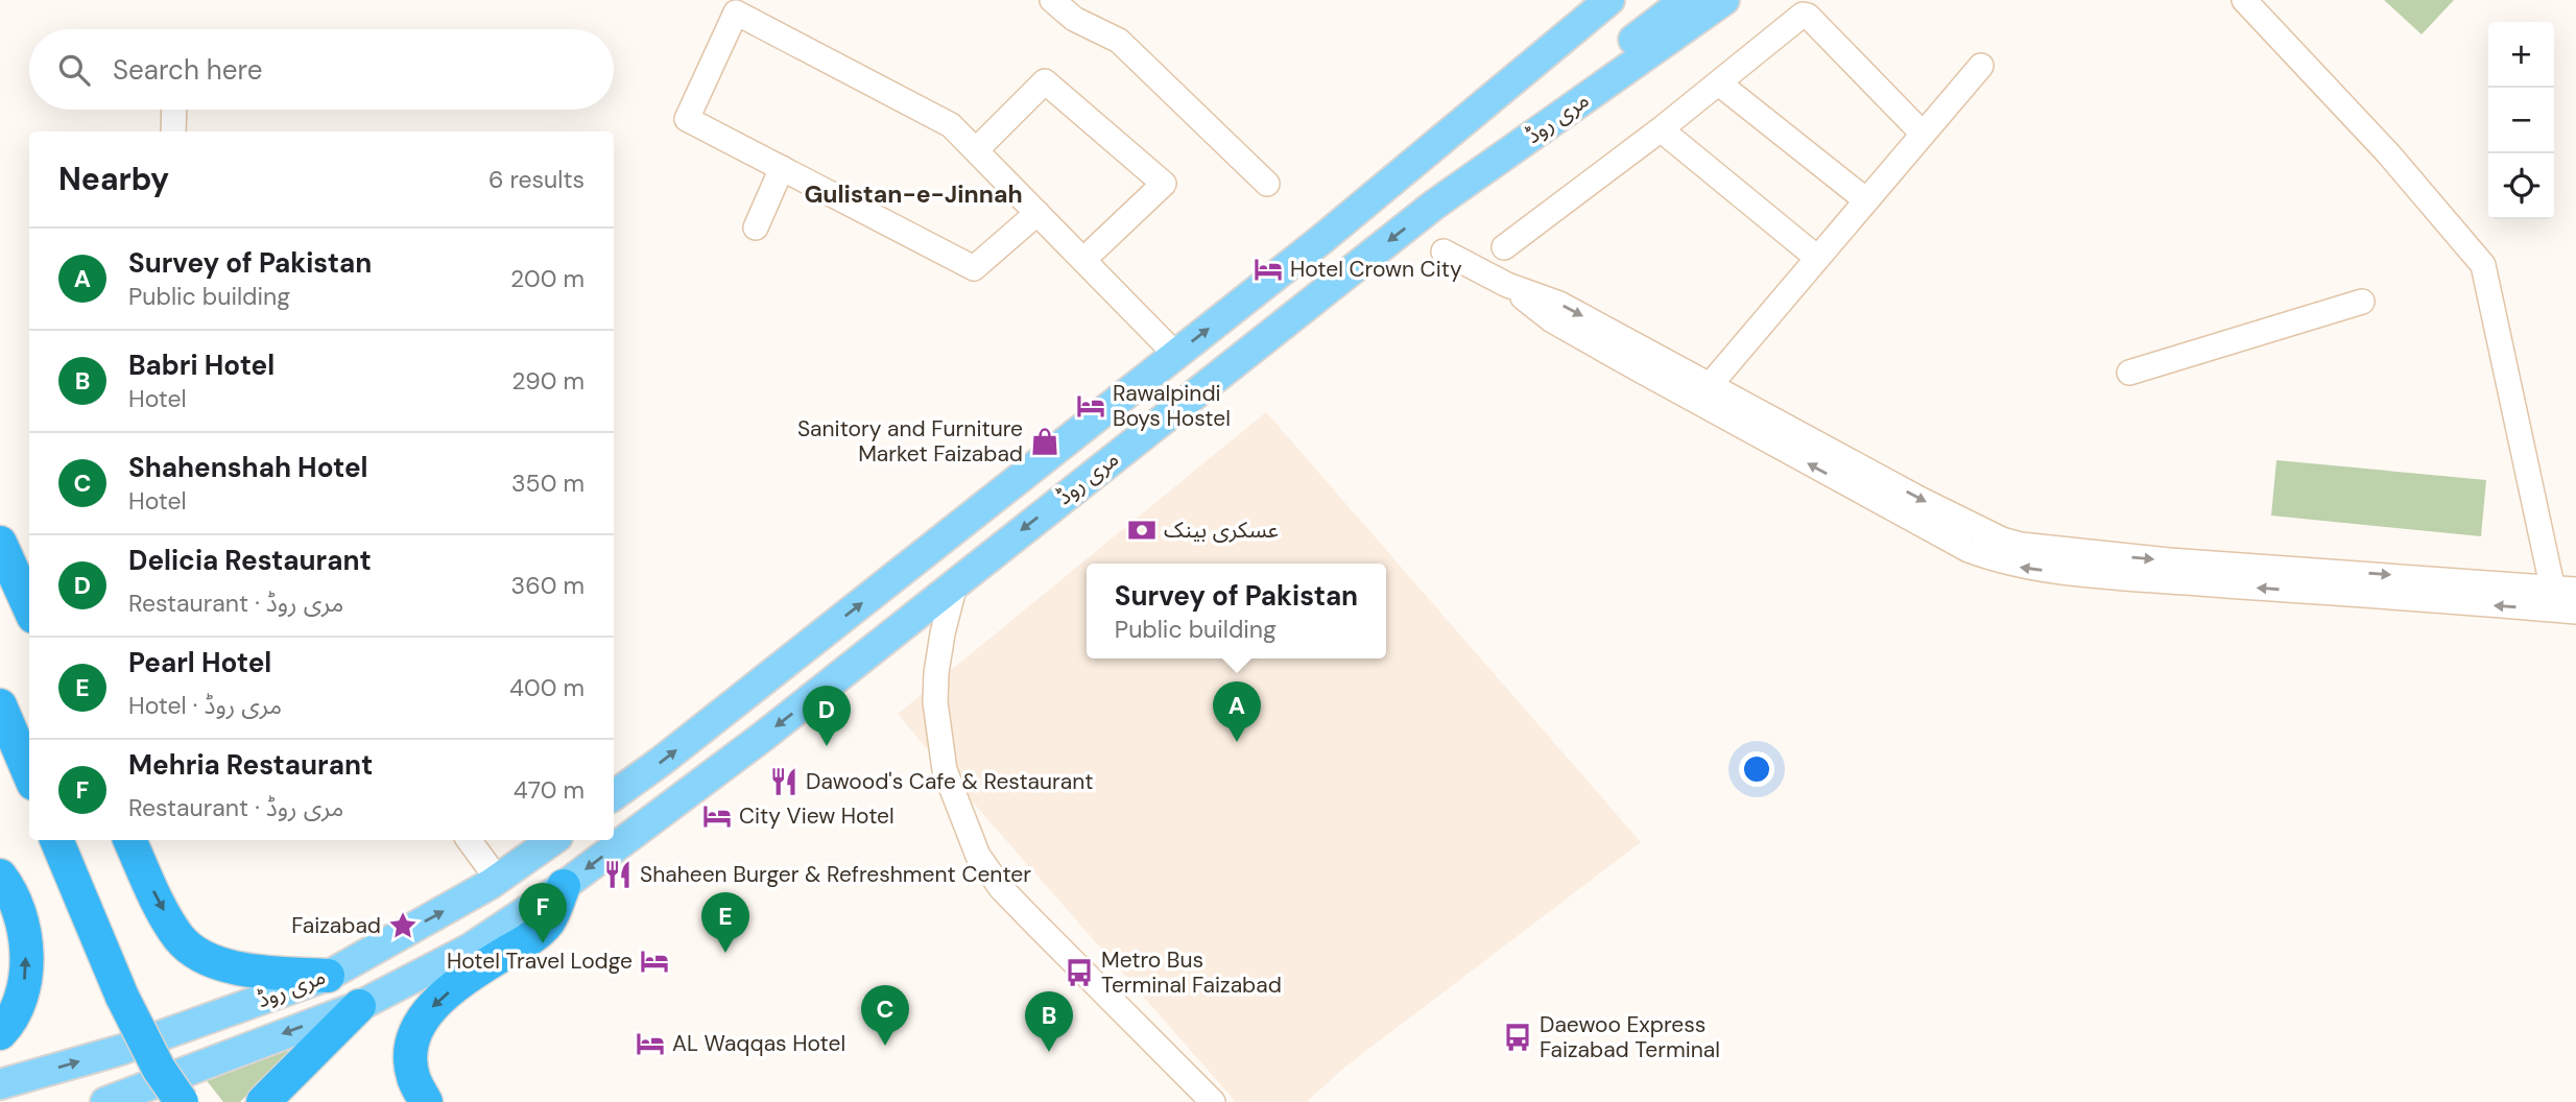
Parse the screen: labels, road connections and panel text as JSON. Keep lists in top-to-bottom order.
{
  "streets": {
    "main road": ["مری روڈ"]
  },
  "districts": ["Gulistan-e-Jinnah"],
  "places": {
    "hotel": [
      "Hotel Crown City",
      "Rawalpindi Boys Hostel",
      "City View Hotel",
      "Hotel Travel Lodge",
      "AL Waqqas Hotel"
    ],
    "shop": ["Sanitory and Furniture Market Faizabad"],
    "bank": ["عسکری بینک"],
    "restaurant": ["Dawood's Cafe & Restaurant", "Shaheen Burger & Refreshment Center"],
    "place": ["Faizabad"],
    "bus stop": ["Metro Bus Terminal Faizabad", "Daewoo Express Faizabad Terminal"]
  },
  "page": {
    "map_buttons": ["+", "−"],
    "search": "Search here",
    "heading": ["Nearby", "6 results"],
    "list": [
      {
        "mark": "A",
        "name": "Survey of Pakistan",
        "note": "Public building",
        "value": "200 m"
      },
      {
        "mark": "B",
        "name": "Babri Hotel",
        "note": "Hotel",
        "value": "290 m"
      },
      {
        "mark": "C",
        "name": "Shahenshah Hotel",
        "note": "Hotel",
        "value": "350 m"
      },
      {
        "mark": "D",
        "name": "Delicia Restaurant",
        "note": "Restaurant · مری روڈ",
        "value": "360 m"
      },
      {
        "mark": "E",
        "name": "Pearl Hotel",
        "note": "Hotel · مری روڈ",
        "value": "400 m"
      },
      {
        "mark": "F",
        "name": "Mehria Restaurant",
        "note": "Restaurant · مری روڈ",
        "value": "470 m"
      }
    ],
    "popup": ["Survey of Pakistan", "Public building"],
    "pins": [
      "A",
      "D",
      "F",
      "E",
      "C",
      "B"
    ]
  }
}
